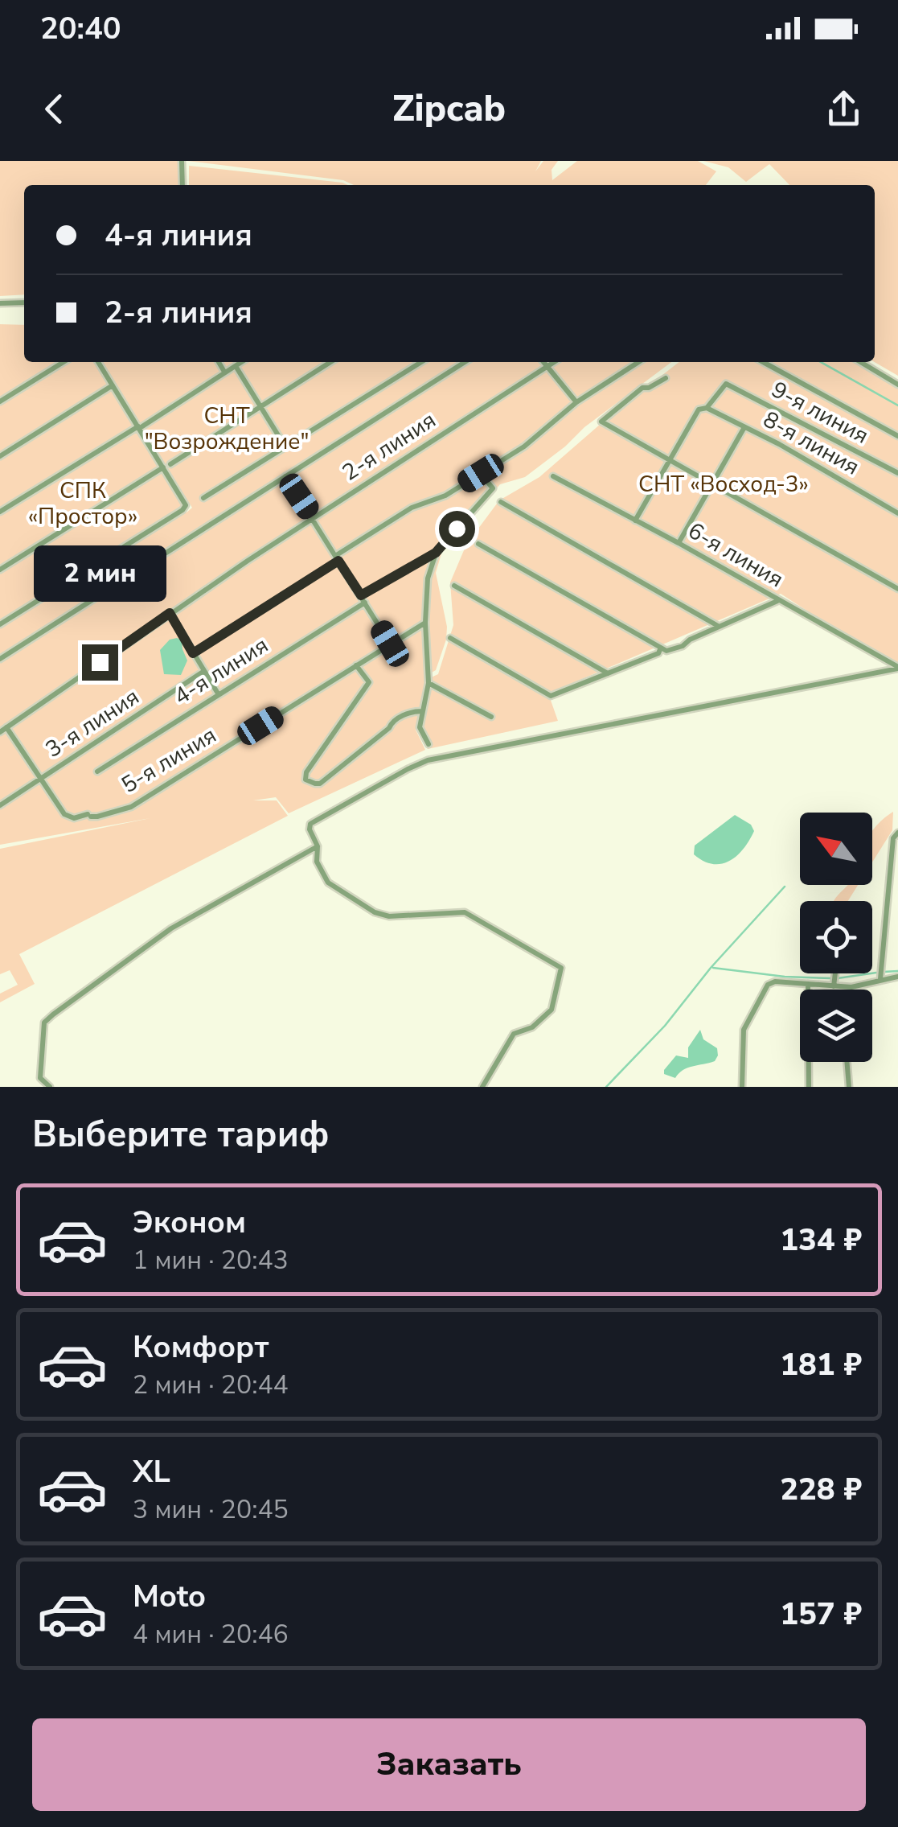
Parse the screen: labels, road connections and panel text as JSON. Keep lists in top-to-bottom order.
{
  "streets": {
    "street": [
      "9-я линия",
      "8-я линия",
      "2-я линия",
      "6-я линия",
      "4-я линия",
      "3-я линия",
      "5-я линия"
    ]
  },
  "crossings": [
    ["9-я линия", "8-я линия"],
    ["3-я линия", "5-я линия"]
  ],
  "parks": ["СНТ \"Возрождение\"", "СНТ «Восход-3»", "СПК «Простор»"],
  "north": "top left",
  "page": {
    "status": "20:40",
    "header": "Zipcab",
    "banner": ["4-я линия", "2-я линия"],
    "bubble": "2 мин",
    "heading": "Выберите тариф",
    "list": [
      {
        "name": "Эконом",
        "note": "1 мин · 20:43",
        "value": "134 ₽"
      },
      {
        "name": "Комфорт",
        "note": "2 мин · 20:44",
        "value": "181 ₽"
      },
      {
        "name": "XL",
        "note": "3 мин · 20:45",
        "value": "228 ₽"
      },
      {
        "name": "Moto",
        "note": "4 мин · 20:46",
        "value": "157 ₽"
      }
    ],
    "buttons": "Заказать"
  }
}
